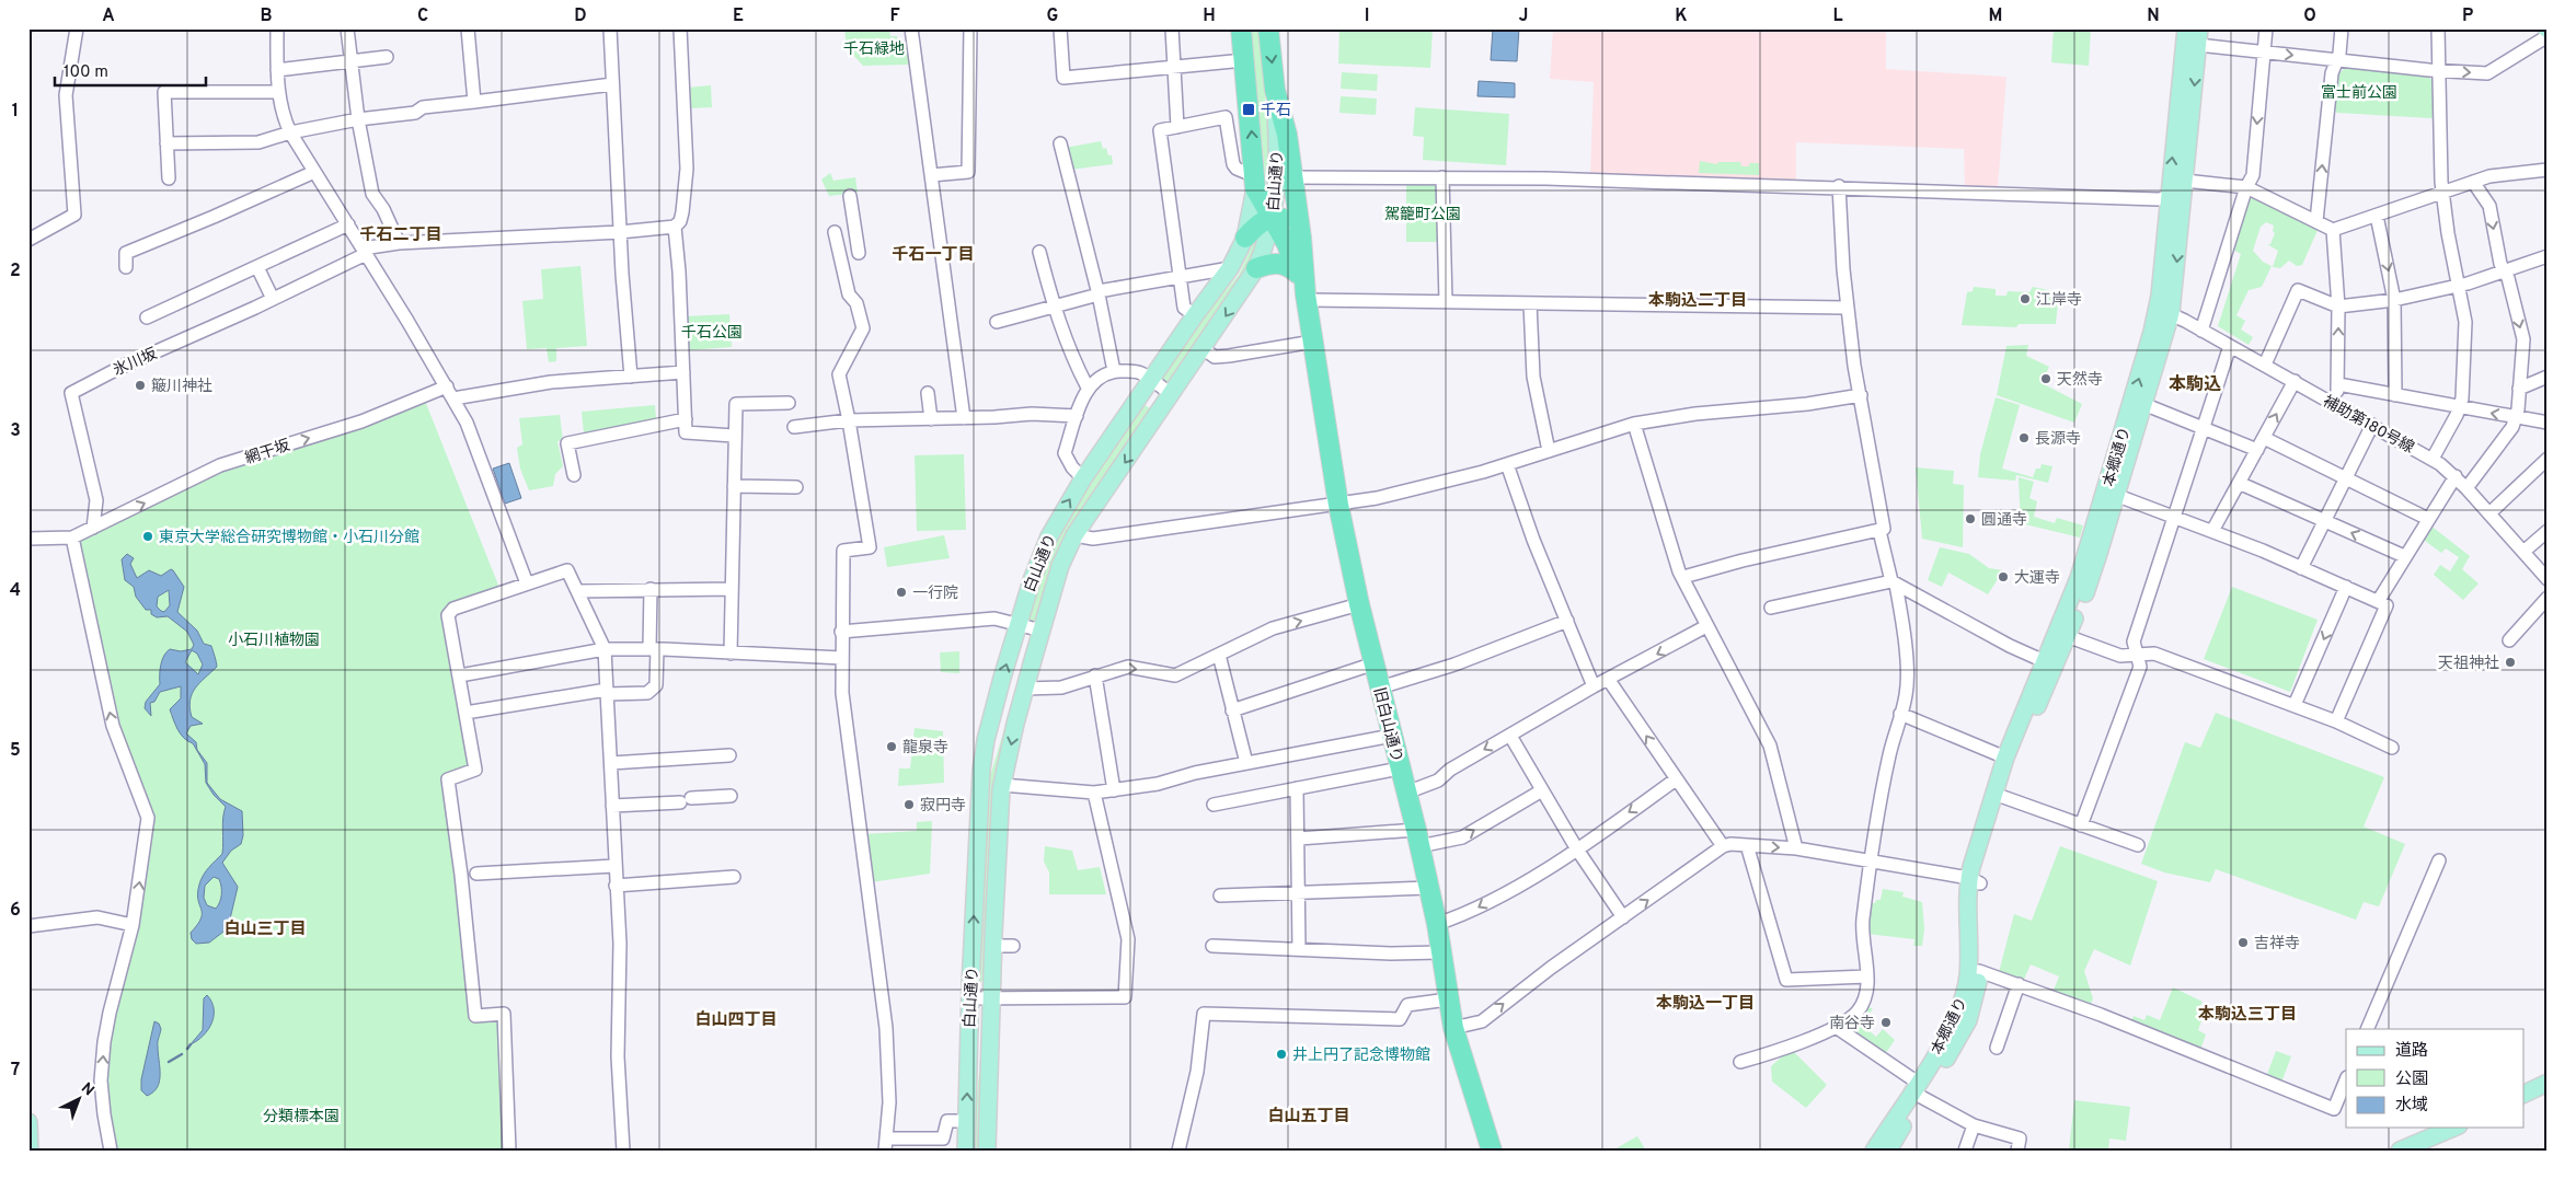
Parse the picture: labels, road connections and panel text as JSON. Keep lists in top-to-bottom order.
{
  "streets": {
    "highway": ["白山通り", "旧白山通り"],
    "main road": ["本郷通り"],
    "street": ["氷川坂", "補助第180号線", "網干坂"]
  },
  "crossings": [
    ["氷川坂", "網干坂"],
    ["補助第180号線", "本郷通り"]
  ],
  "one_way": ["網干坂"],
  "districts": [
    "千石二丁目",
    "千石一丁目",
    "本駒込二丁目",
    "本駒込",
    "白山三丁目",
    "本駒込一丁目",
    "本駒込三丁目",
    "白山四丁目",
    "白山五丁目"
  ],
  "parks": [
    "千石緑地",
    "富士前公園",
    "駕籠町公園",
    "千石公園",
    "小石川植物園",
    "分類標本園"
  ],
  "places": {
    "transit": ["千石"],
    "other": [
      "江岸寺",
      "天然寺",
      "簸川神社",
      "長源寺",
      "圓通寺",
      "東京大学総合研究博物館・小石川分館",
      "大運寺",
      "一行院",
      "天祖神社",
      "龍泉寺",
      "寂円寺",
      "吉祥寺",
      "南谷寺",
      "井上円了記念博物館"
    ]
  },
  "legend": ["道路", "公園", "水域"],
  "scale_bar": "100 m",
  "north": "top right",
  "grid": {
    "columns": [
      "A",
      "B",
      "C",
      "D",
      "E",
      "F",
      "G",
      "H",
      "I",
      "J",
      "K",
      "L",
      "M",
      "N",
      "O",
      "P"
    ],
    "rows": [
      "1",
      "2",
      "3",
      "4",
      "5",
      "6",
      "7"
    ]
  }
}
